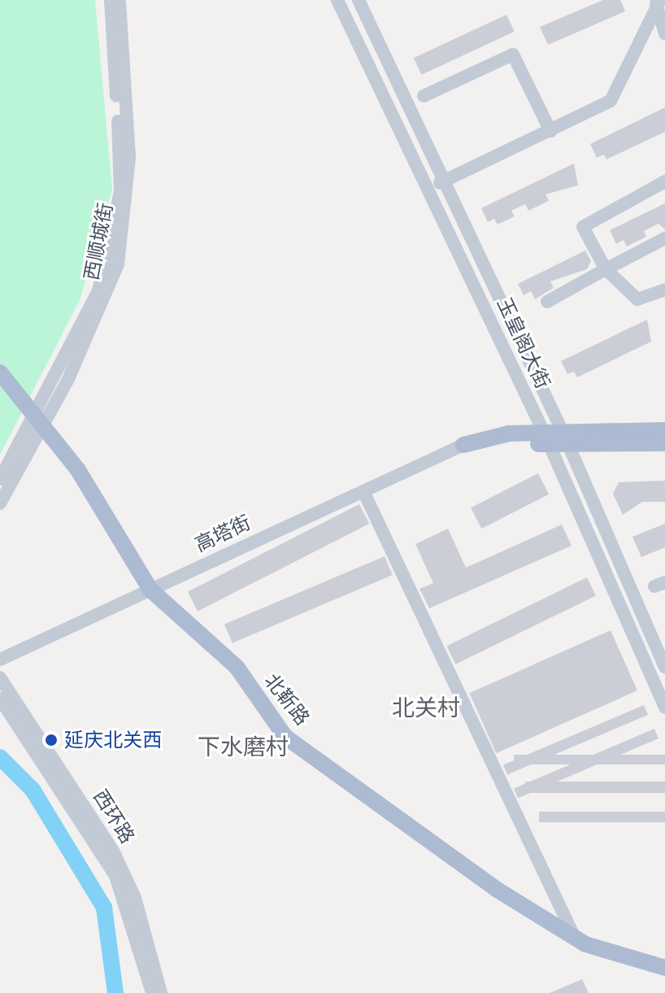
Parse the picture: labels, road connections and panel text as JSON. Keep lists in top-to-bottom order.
{
  "streets": {
    "main road": ["高塔街", "北靳路"],
    "street": ["西顺城街", "玉皇阁大街", "西环路"]
  },
  "crossings": [
    ["西顺城街", "北靳路"],
    ["玉皇阁大街", "高塔街"],
    ["高塔街", "北靳路"]
  ],
  "districts": ["北关村", "下水磨村"],
  "places": ["延庆北关西"]
}
